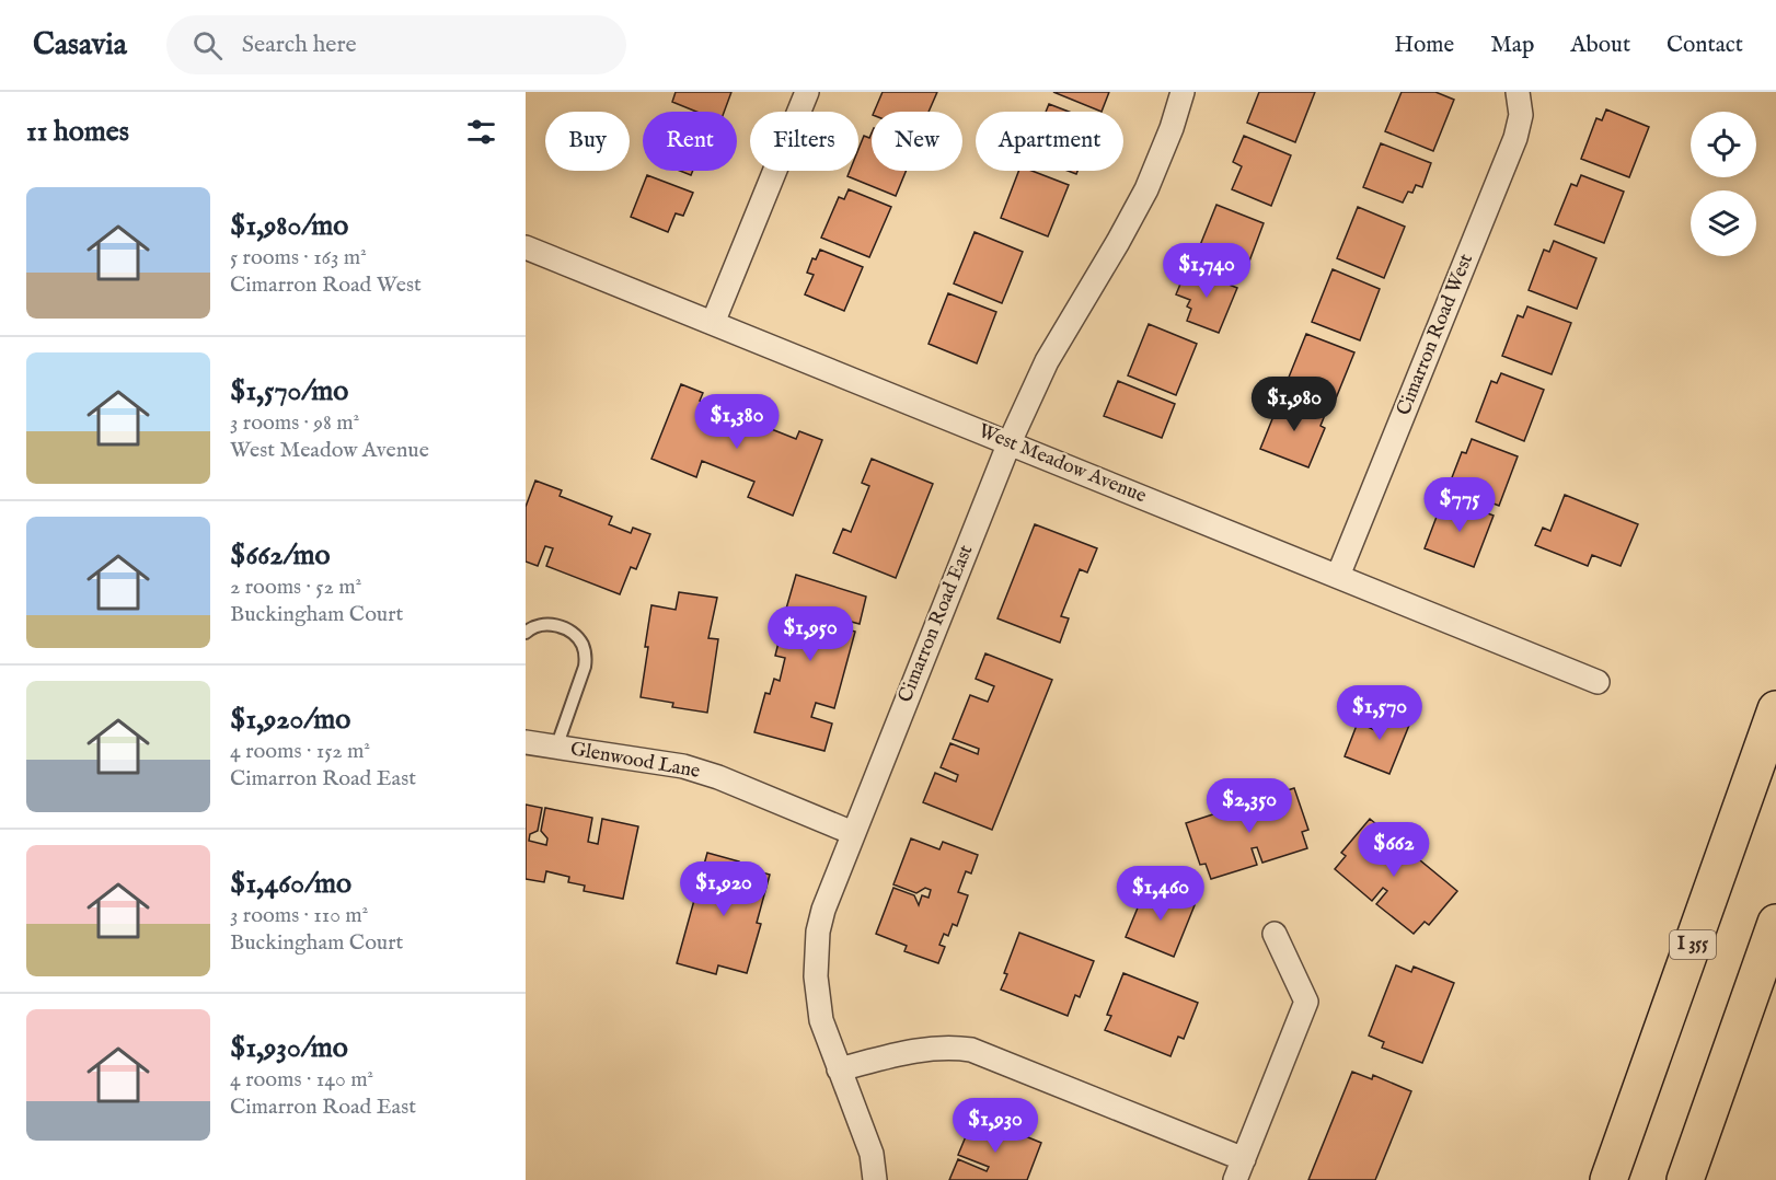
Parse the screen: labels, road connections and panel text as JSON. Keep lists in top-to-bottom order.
{
  "streets": {
    "highway": ["I 355"],
    "street": [
      "Cimarron Road West",
      "West Meadow Avenue",
      "Cimarron Road East",
      "Glenwood Lane"
    ]
  },
  "crossings": [
    ["Cimarron Road West", "West Meadow Avenue"],
    ["West Meadow Avenue", "Cimarron Road East"],
    ["Cimarron Road East", "Glenwood Lane"]
  ],
  "page": {
    "header": "Casavia",
    "search": "Search here",
    "nav": [
      "Home",
      "Map",
      "About",
      "Contact"
    ],
    "heading": "11 homes",
    "chip": [
      "Buy",
      "Rent",
      "Filters",
      "New",
      "Apartment"
    ],
    "list": [
      {
        "name": "$1,980/mo",
        "note": "5 rooms · 163 m² · Cimarron Road West"
      },
      {
        "name": "$1,570/mo",
        "note": "3 rooms · 98 m² · West Meadow Avenue"
      },
      {
        "name": "$662/mo",
        "note": "2 rooms · 52 m² · Buckingham Court"
      },
      {
        "name": "$1,920/mo",
        "note": "4 rooms · 152 m² · Cimarron Road East"
      },
      {
        "name": "$1,460/mo",
        "note": "3 rooms · 110 m² · Buckingham Court"
      },
      {
        "name": "$1,930/mo",
        "note": "4 rooms · 140 m² · Cimarron Road East"
      }
    ],
    "price": [
      "$1,740",
      "$1,980",
      "$1,380",
      "$775",
      "$1,950",
      "$1,570",
      "$2,350",
      "$662",
      "$1,920",
      "$1,460",
      "$1,930"
    ]
  }
}
